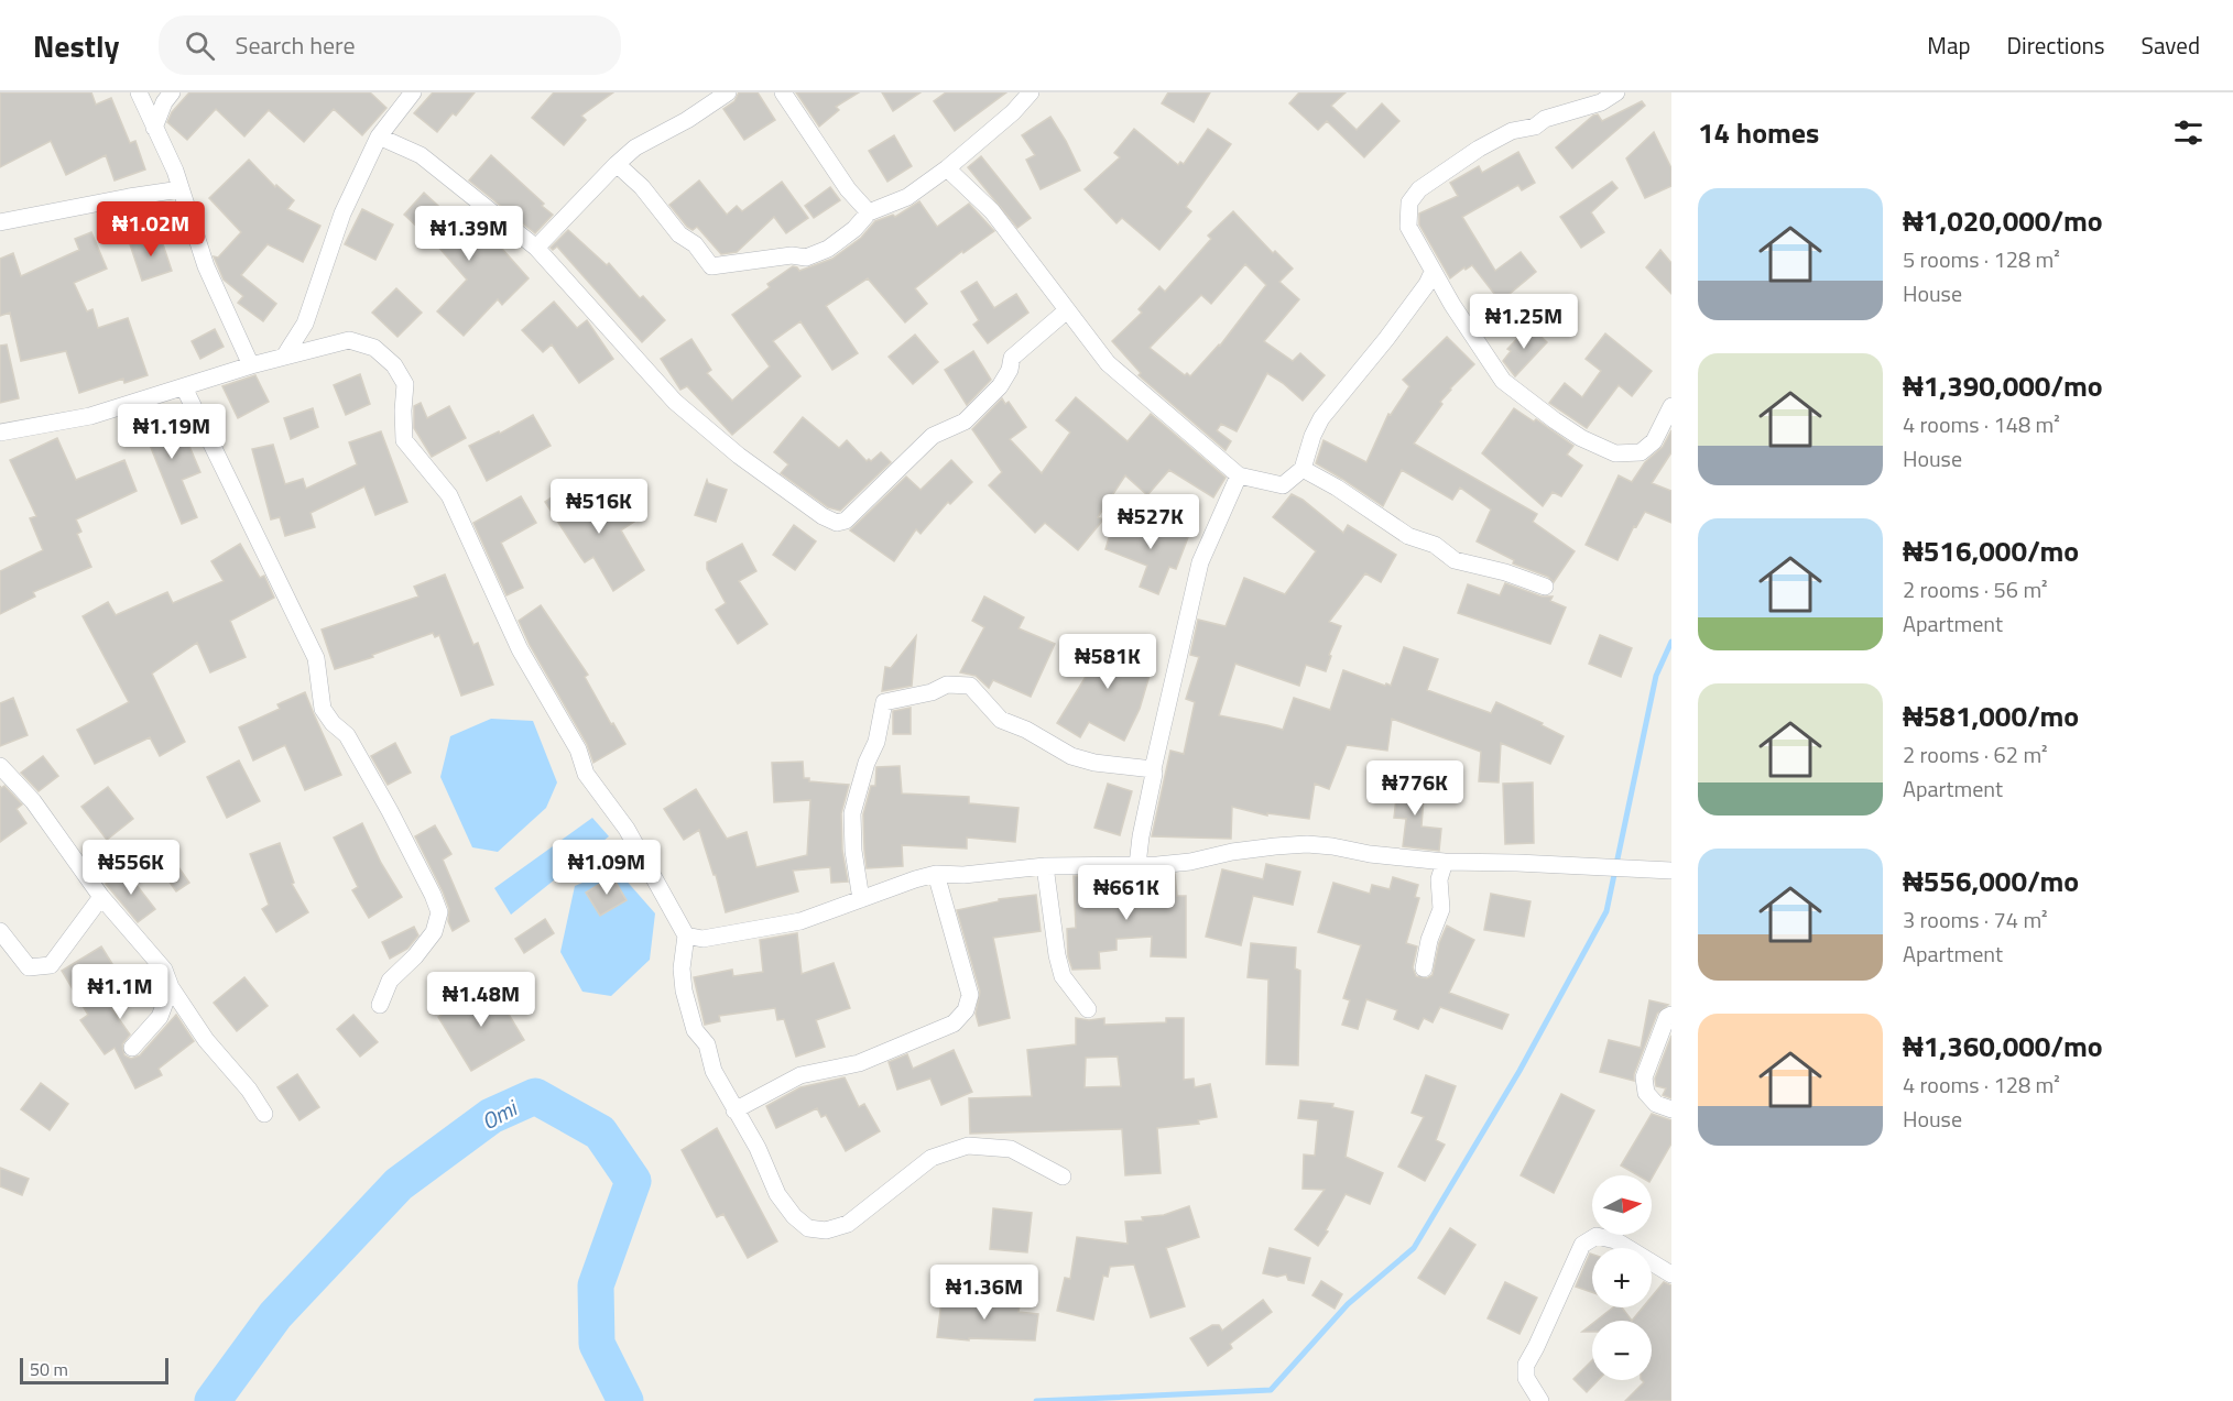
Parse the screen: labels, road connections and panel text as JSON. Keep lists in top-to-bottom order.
{
  "water": ["Omi"],
  "scale_bar": "50 m",
  "north": "right",
  "page": {
    "header": "Nestly",
    "search": "Search here",
    "nav": ["Map", "Directions", "Saved"],
    "heading": "14 homes",
    "list": [
      {
        "name": "₦1,020,000/mo",
        "note": "5 rooms · 128 m² · House"
      },
      {
        "name": "₦1,390,000/mo",
        "note": "4 rooms · 148 m² · House"
      },
      {
        "name": "₦516,000/mo",
        "note": "2 rooms · 56 m² · Apartment"
      },
      {
        "name": "₦581,000/mo",
        "note": "2 rooms · 62 m² · Apartment"
      },
      {
        "name": "₦556,000/mo",
        "note": "3 rooms · 74 m² · Apartment"
      },
      {
        "name": "₦1,360,000/mo",
        "note": "4 rooms · 128 m² · House"
      }
    ],
    "price": [
      "₦1.02M",
      "₦1.39M",
      "₦1.25M",
      "₦1.19M",
      "₦516K",
      "₦527K",
      "₦581K",
      "₦776K",
      "₦556K",
      "₦1.09M",
      "₦661K",
      "₦1.1M",
      "₦1.48M",
      "₦1.36M"
    ],
    "map_buttons": ["+", "−"],
    "scale": "50 m"
  }
}
